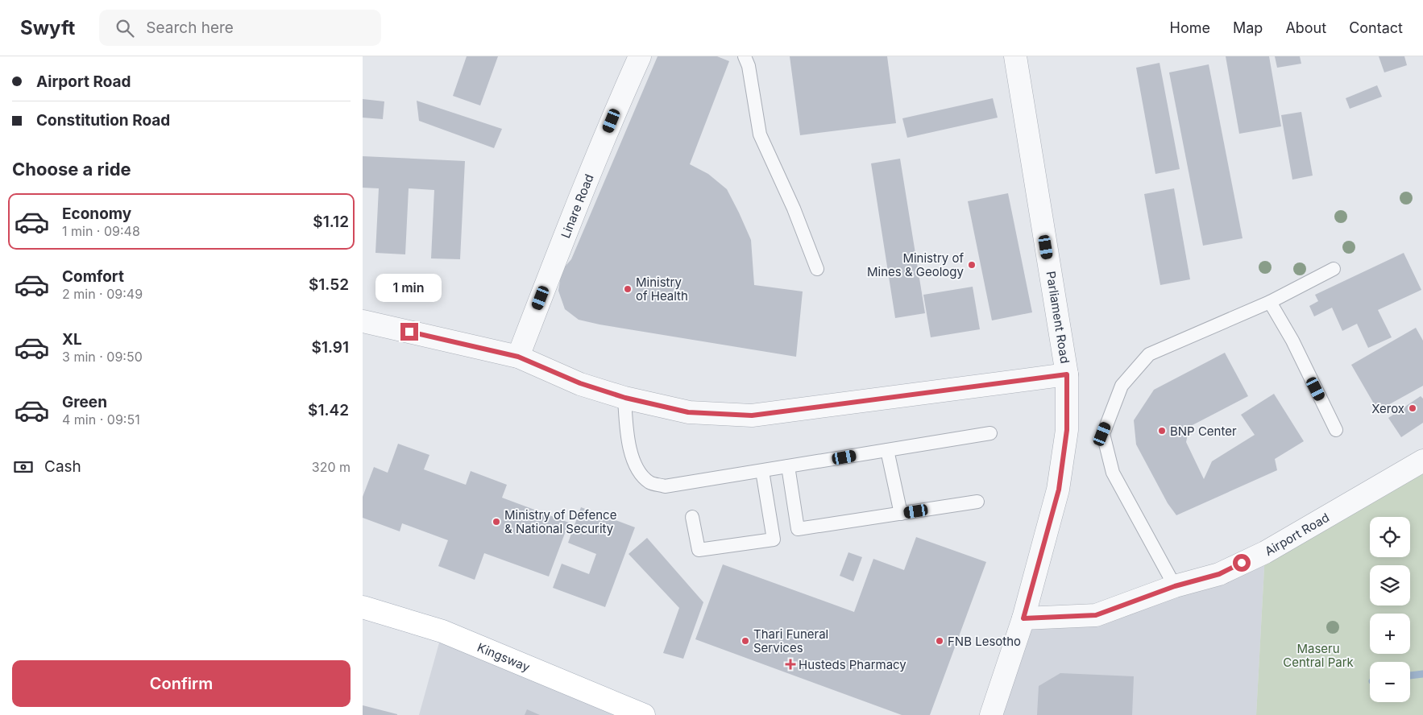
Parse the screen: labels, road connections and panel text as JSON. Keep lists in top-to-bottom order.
{
  "streets": {
    "main road": ["Kingsway"],
    "street": ["Linare Road", "Parliament Road", "Airport Road"]
  },
  "crossings": [
    ["Parliament Road", "Airport Road"]
  ],
  "parks": ["Maseru Central Park"],
  "places": {
    "other": [
      "Ministry of Mines & Geology",
      "Ministry of Health",
      "Xerox",
      "BNP Center",
      "Ministry of Defence & National Security",
      "Thari Funeral Services",
      "FNB Lesotho"
    ],
    "health": ["Husteds Pharmacy"]
  },
  "page": {
    "header": "Swyft",
    "search": "Search here",
    "nav": [
      "Home",
      "Map",
      "About",
      "Contact"
    ],
    "banner": ["Airport Road", "Constitution Road"],
    "heading": "Choose a ride",
    "list": [
      {
        "name": "Economy",
        "note": "1 min · 09:48",
        "value": "$1.12"
      },
      {
        "name": "Comfort",
        "note": "2 min · 09:49",
        "value": "$1.52"
      },
      {
        "name": "XL",
        "note": "3 min · 09:50",
        "value": "$1.91"
      },
      {
        "name": "Green",
        "note": "4 min · 09:51",
        "value": "$1.42"
      }
    ],
    "bubble": "1 min",
    "pay": ["Cash", "320 m"],
    "map_buttons": ["+", "−"],
    "buttons": "Confirm"
  }
}
